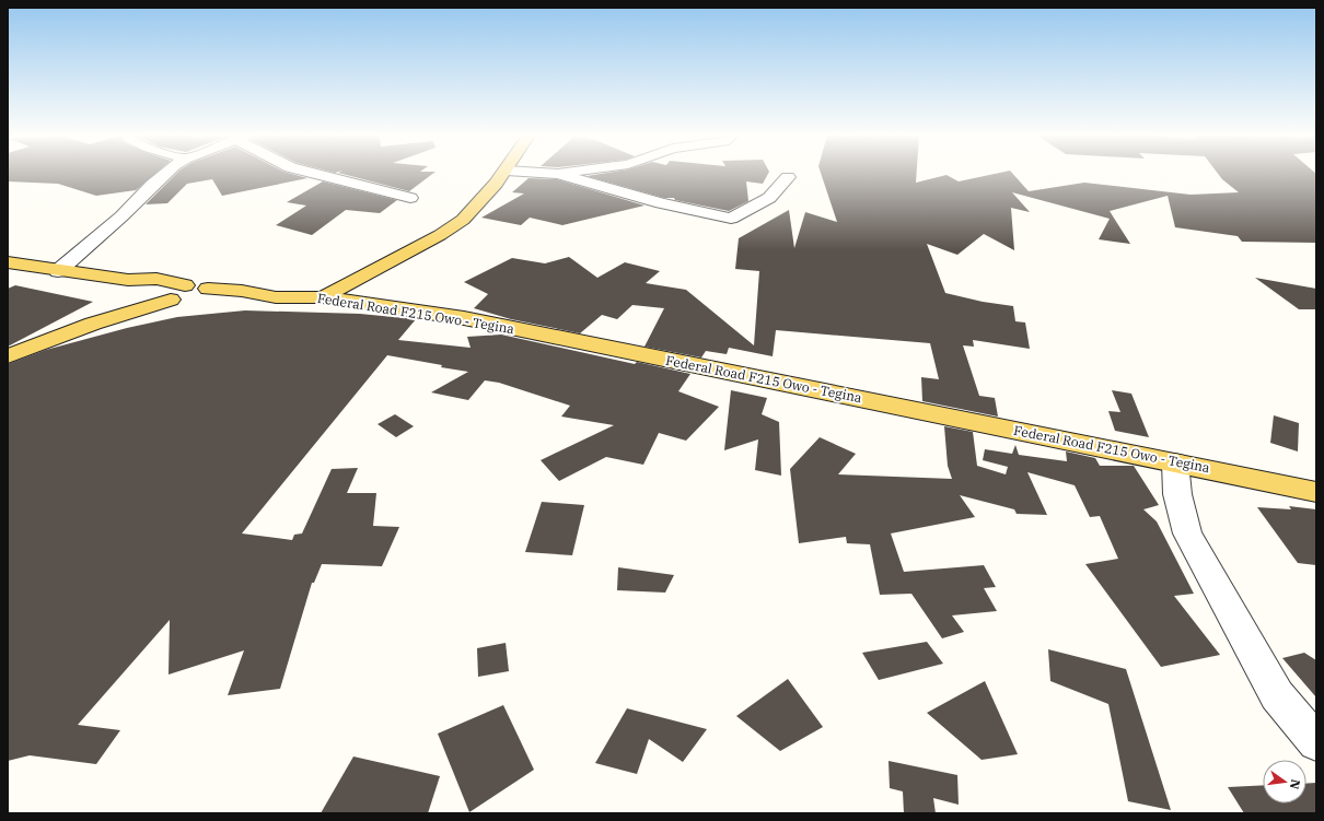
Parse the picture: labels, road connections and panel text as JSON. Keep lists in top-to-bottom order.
{
  "streets": {
    "main road": ["Federal Road F215 Owo - Tegina"]
  },
  "north": "right"
}
